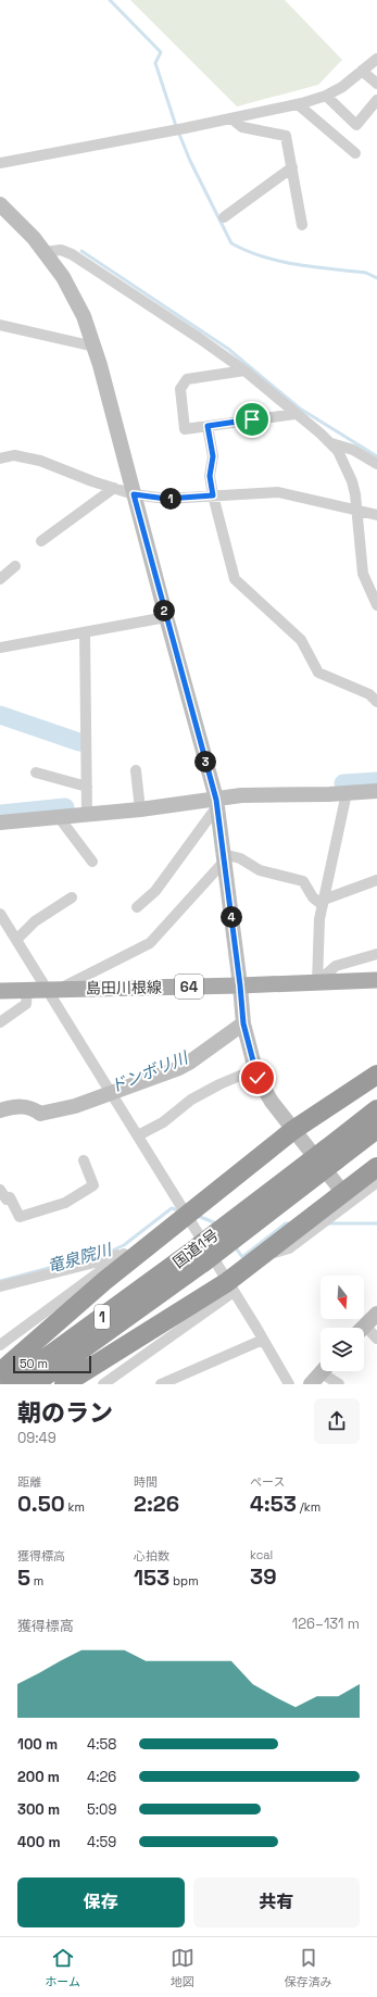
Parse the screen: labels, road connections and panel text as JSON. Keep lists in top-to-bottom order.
{
  "streets": {
    "highway": ["国道1号", "1"],
    "main road": ["64", "島田川根線"]
  },
  "water": ["ドンボリ川", "竜泉院川"],
  "scale_bar": "50 m",
  "north": "bottom",
  "page": {
    "pins": [
      "1",
      "2",
      "3",
      "4"
    ],
    "scale": "50 m",
    "heading": ["朝のラン", "09:49"],
    "stats": [
      ["距離", "0.50 km"],
      ["時間", "2:26"],
      ["ペース", "4:53 /km"],
      ["獲得標高", "5 m"],
      ["心拍数", "153 bpm"],
      ["kcal", "39"]
    ],
    "chart": ["獲得標高", "126–131 m"],
    "list": [
      {
        "name": "100 m",
        "note": "4:58"
      },
      {
        "name": "200 m",
        "note": "4:26"
      },
      {
        "name": "300 m",
        "note": "5:09"
      },
      {
        "name": "400 m",
        "note": "4:59"
      }
    ],
    "buttons": ["保存", "共有"],
    "tabs": ["ホーム", "地図", "保存済み"]
  }
}
